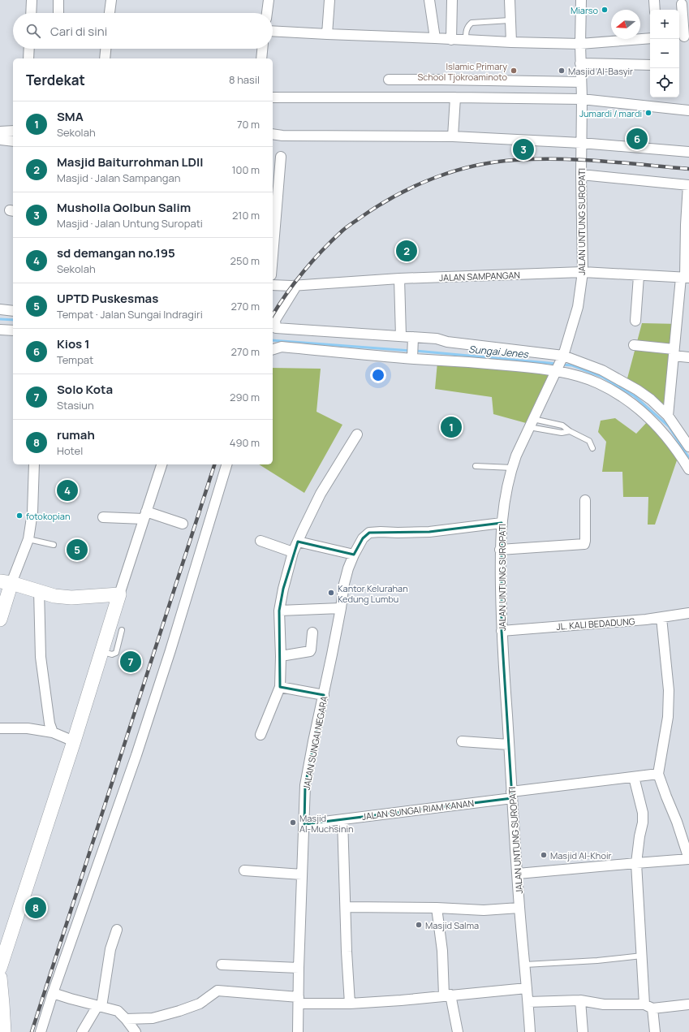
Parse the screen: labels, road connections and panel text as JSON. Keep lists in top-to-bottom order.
{
  "streets": {
    "street": [
      "JALAN UNTUNG SUROPATI",
      "JALAN SAMPANGAN",
      "JL. KALI BEDADUNG",
      "JALAN SUNGAI NEGARA",
      "JALAN SUNGAI RIAM KANAN"
    ]
  },
  "crossings": [
    ["JALAN UNTUNG SUROPATI", "JALAN SAMPANGAN"],
    ["JALAN UNTUNG SUROPATI", "JL. KALI BEDADUNG"],
    ["JALAN UNTUNG SUROPATI", "JALAN SUNGAI NEGARA"],
    ["JALAN UNTUNG SUROPATI", "JALAN SUNGAI RIAM KANAN"],
    ["JALAN SUNGAI NEGARA", "JALAN SUNGAI RIAM KANAN"]
  ],
  "water": ["Sungai Jenes"],
  "places": [
    "Miarso",
    "Islamic Primary School Tjokroaminoto",
    "Masjid Al-Basyir",
    "Jumardi / mardi",
    "fotokopian",
    "Kantor Kelurahan Kedung Lumbu",
    "Masjid Al-Muchsinin",
    "Masjid Al-Khoir",
    "Masjid Salma"
  ],
  "north": "left",
  "page": {
    "map_buttons": ["+", "−"],
    "search": "Cari di sini",
    "heading": ["Terdekat", "8 hasil"],
    "list": [
      {
        "mark": "1",
        "name": "SMA",
        "note": "Sekolah",
        "value": "70 m"
      },
      {
        "mark": "2",
        "name": "Masjid Baiturrohman LDII",
        "note": "Masjid · Jalan Sampangan",
        "value": "100 m"
      },
      {
        "mark": "3",
        "name": "Musholla Qolbun Salim",
        "note": "Masjid · Jalan Untung Suropati",
        "value": "210 m"
      },
      {
        "mark": "4",
        "name": "sd demangan no.195",
        "note": "Sekolah",
        "value": "250 m"
      },
      {
        "mark": "5",
        "name": "UPTD Puskesmas",
        "note": "Tempat · Jalan Sungai Indragiri",
        "value": "270 m"
      },
      {
        "mark": "6",
        "name": "Kios 1",
        "note": "Tempat",
        "value": "270 m"
      },
      {
        "mark": "7",
        "name": "Solo Kota",
        "note": "Stasiun",
        "value": "290 m"
      },
      {
        "mark": "8",
        "name": "rumah",
        "note": "Hotel",
        "value": "490 m"
      }
    ],
    "pins": [
      "6",
      "3",
      "2",
      "1",
      "4",
      "5",
      "7",
      "8"
    ]
  }
}
